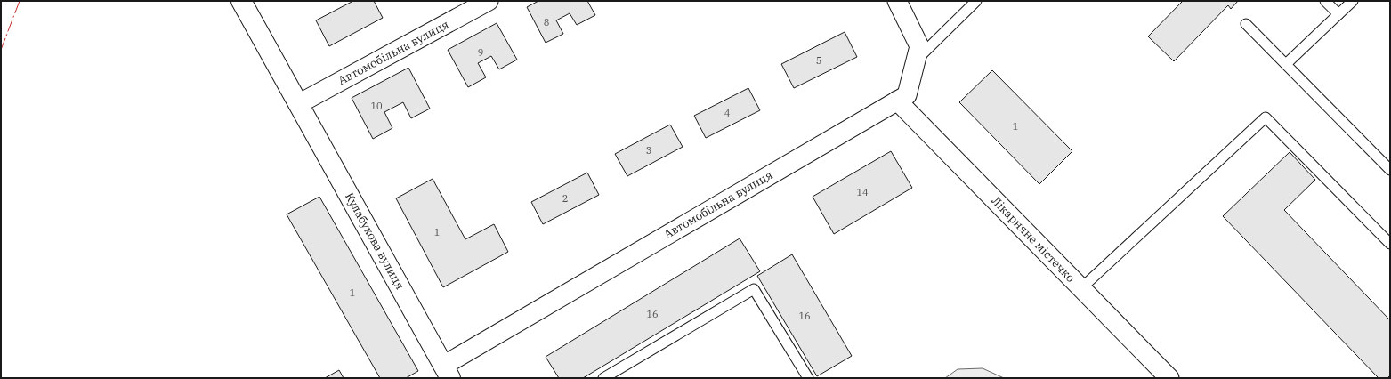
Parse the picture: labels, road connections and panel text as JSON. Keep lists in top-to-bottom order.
{
  "streets": {
    "street": ["Автомобільна вулиця", "Лікарняне містечко", "Кулабухова вулиця"]
  },
  "crossings": [
    ["Автомобільна вулиця", "Лікарняне містечко"],
    ["Автомобільна вулиця", "Кулабухова вулиця"]
  ],
  "house_numbers": [
    "8",
    "9",
    "5",
    "10",
    "4",
    "1",
    "3",
    "14",
    "2",
    "1",
    "1",
    "16",
    "16"
  ]
}
